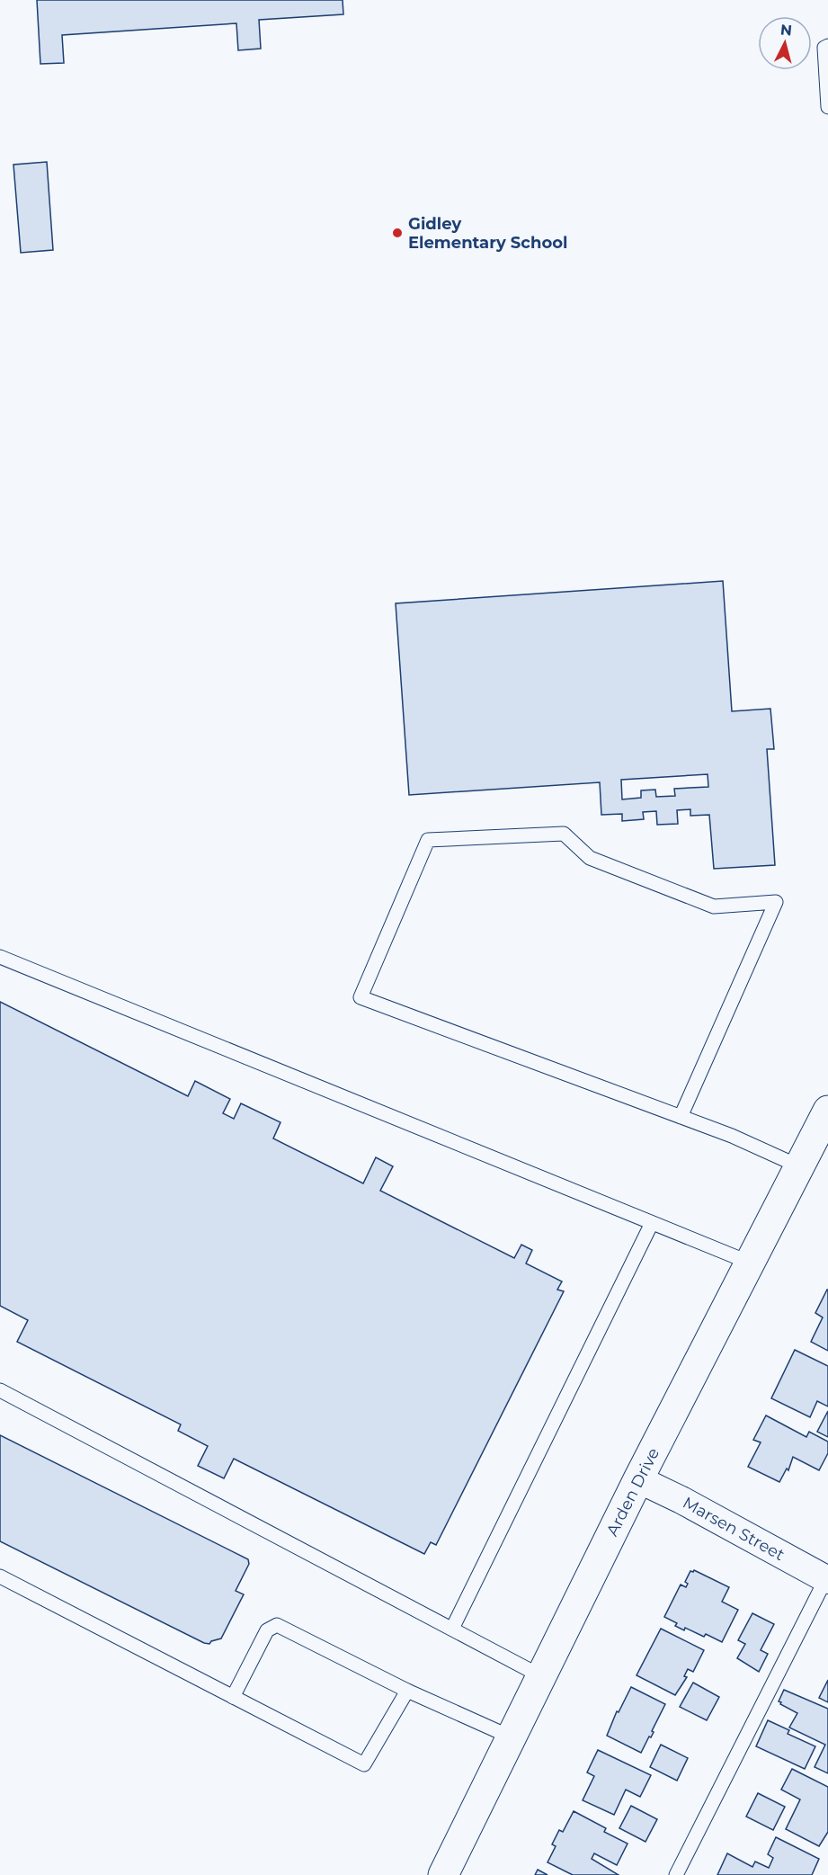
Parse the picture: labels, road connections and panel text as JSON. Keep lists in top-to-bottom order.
{
  "streets": {
    "street": ["Arden Drive", "Marsen Street"]
  },
  "crossings": [
    ["Arden Drive", "Marsen Street"]
  ],
  "places": ["Gidley Elementary School"],
  "north": "top"
}
